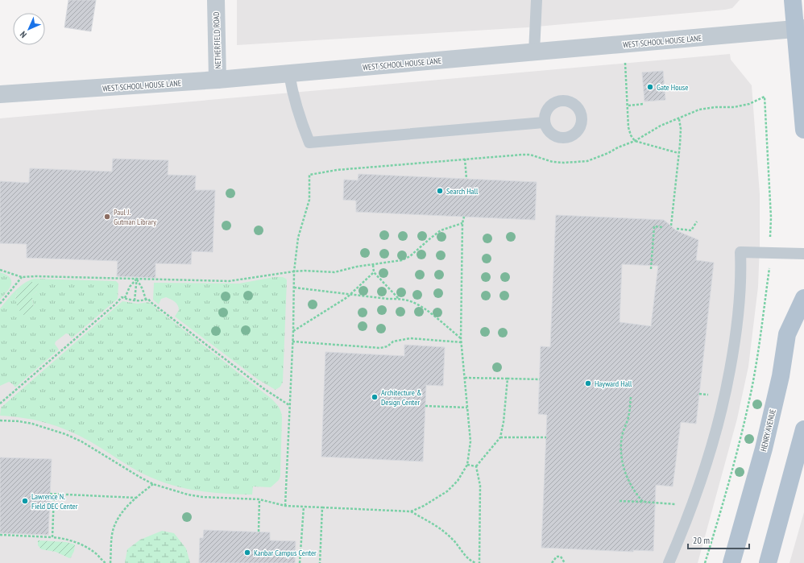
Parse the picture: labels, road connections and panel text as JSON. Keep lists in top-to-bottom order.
{
  "streets": {
    "main road": ["HENRY AVENUE"],
    "street": ["NETHERFIELD ROAD", "WEST SCHOOL HOUSE LANE"]
  },
  "crossings": [
    ["NETHERFIELD ROAD", "WEST SCHOOL HOUSE LANE"]
  ],
  "places": [
    "Gate House",
    "Search Hall",
    "Paul J. Gutman Library",
    "Hayward Hall",
    "Architecture & Design Center",
    "Lawrence N. Field DEC Center",
    "Kanbar Campus Center"
  ],
  "scale_bar": "20 m",
  "north": "bottom left"
}
